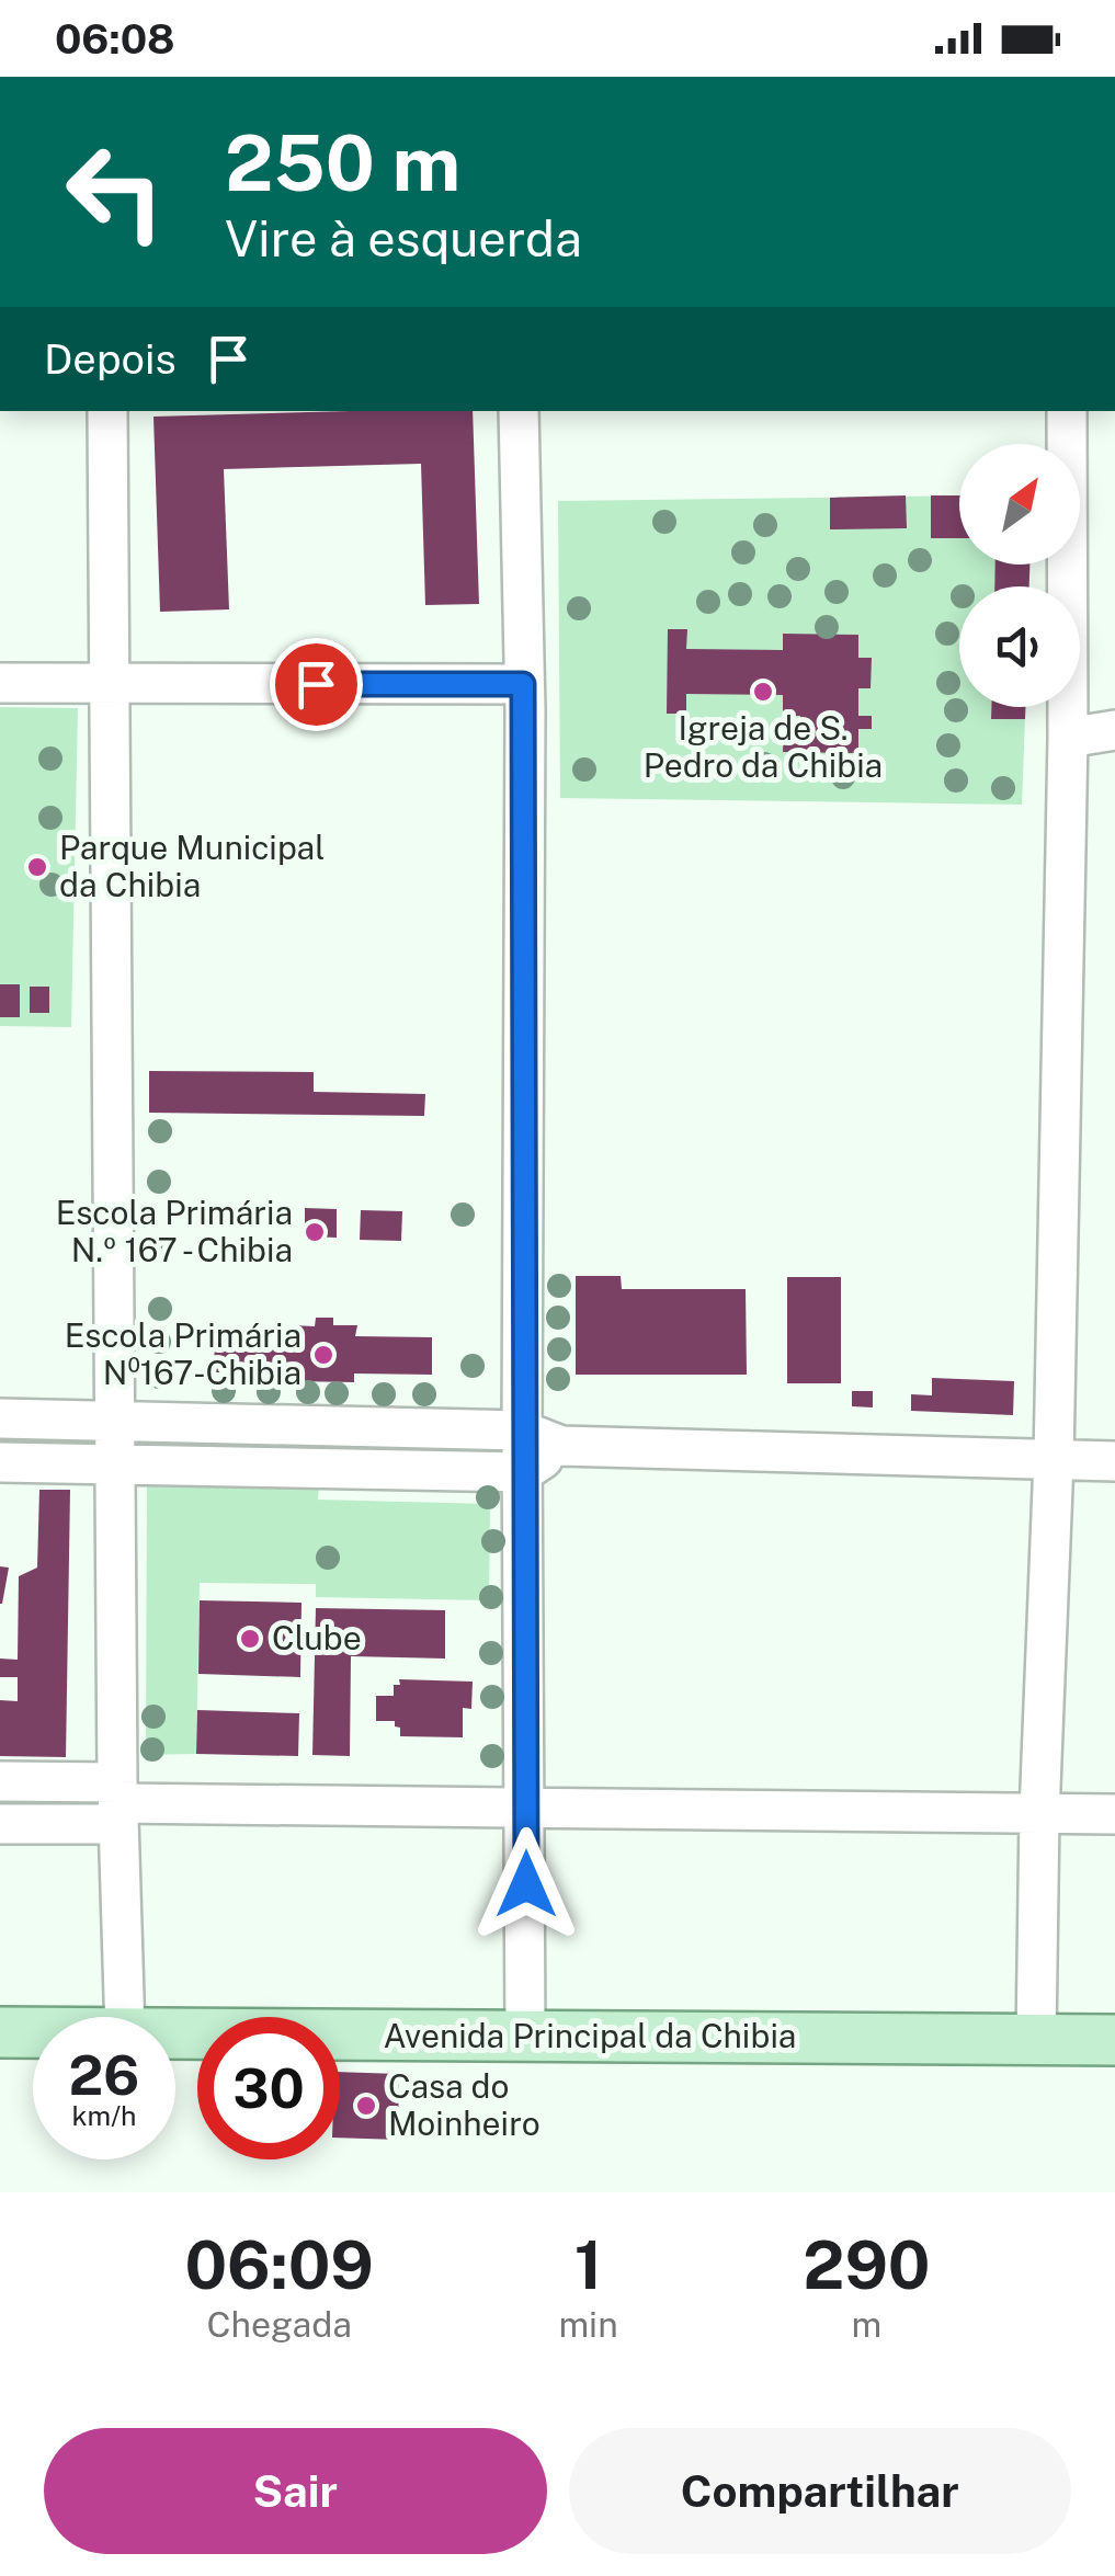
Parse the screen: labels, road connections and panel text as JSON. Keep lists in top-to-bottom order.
{
  "streets": {
    "main road": ["Avenida Principal da Chibia"]
  },
  "places": [
    "Igreja de S. Pedro da Chibia",
    "Parque Municipal da Chibia",
    "Escola Primária N.º 167 - Chibia",
    "Escola Primária N⁰167-Chibia",
    "Clube",
    "Casa do Moinheiro"
  ],
  "north": "top right",
  "page": {
    "status": "06:08",
    "turn": ["250 m", "Vire à esquerda"],
    "then": "Depois",
    "speed": "26 km/h",
    "limit": "30",
    "eta": [
      "06:09",
      "Chegada",
      "1",
      "min",
      "290",
      "m"
    ],
    "buttons": ["Sair", "Compartilhar"]
  }
}
